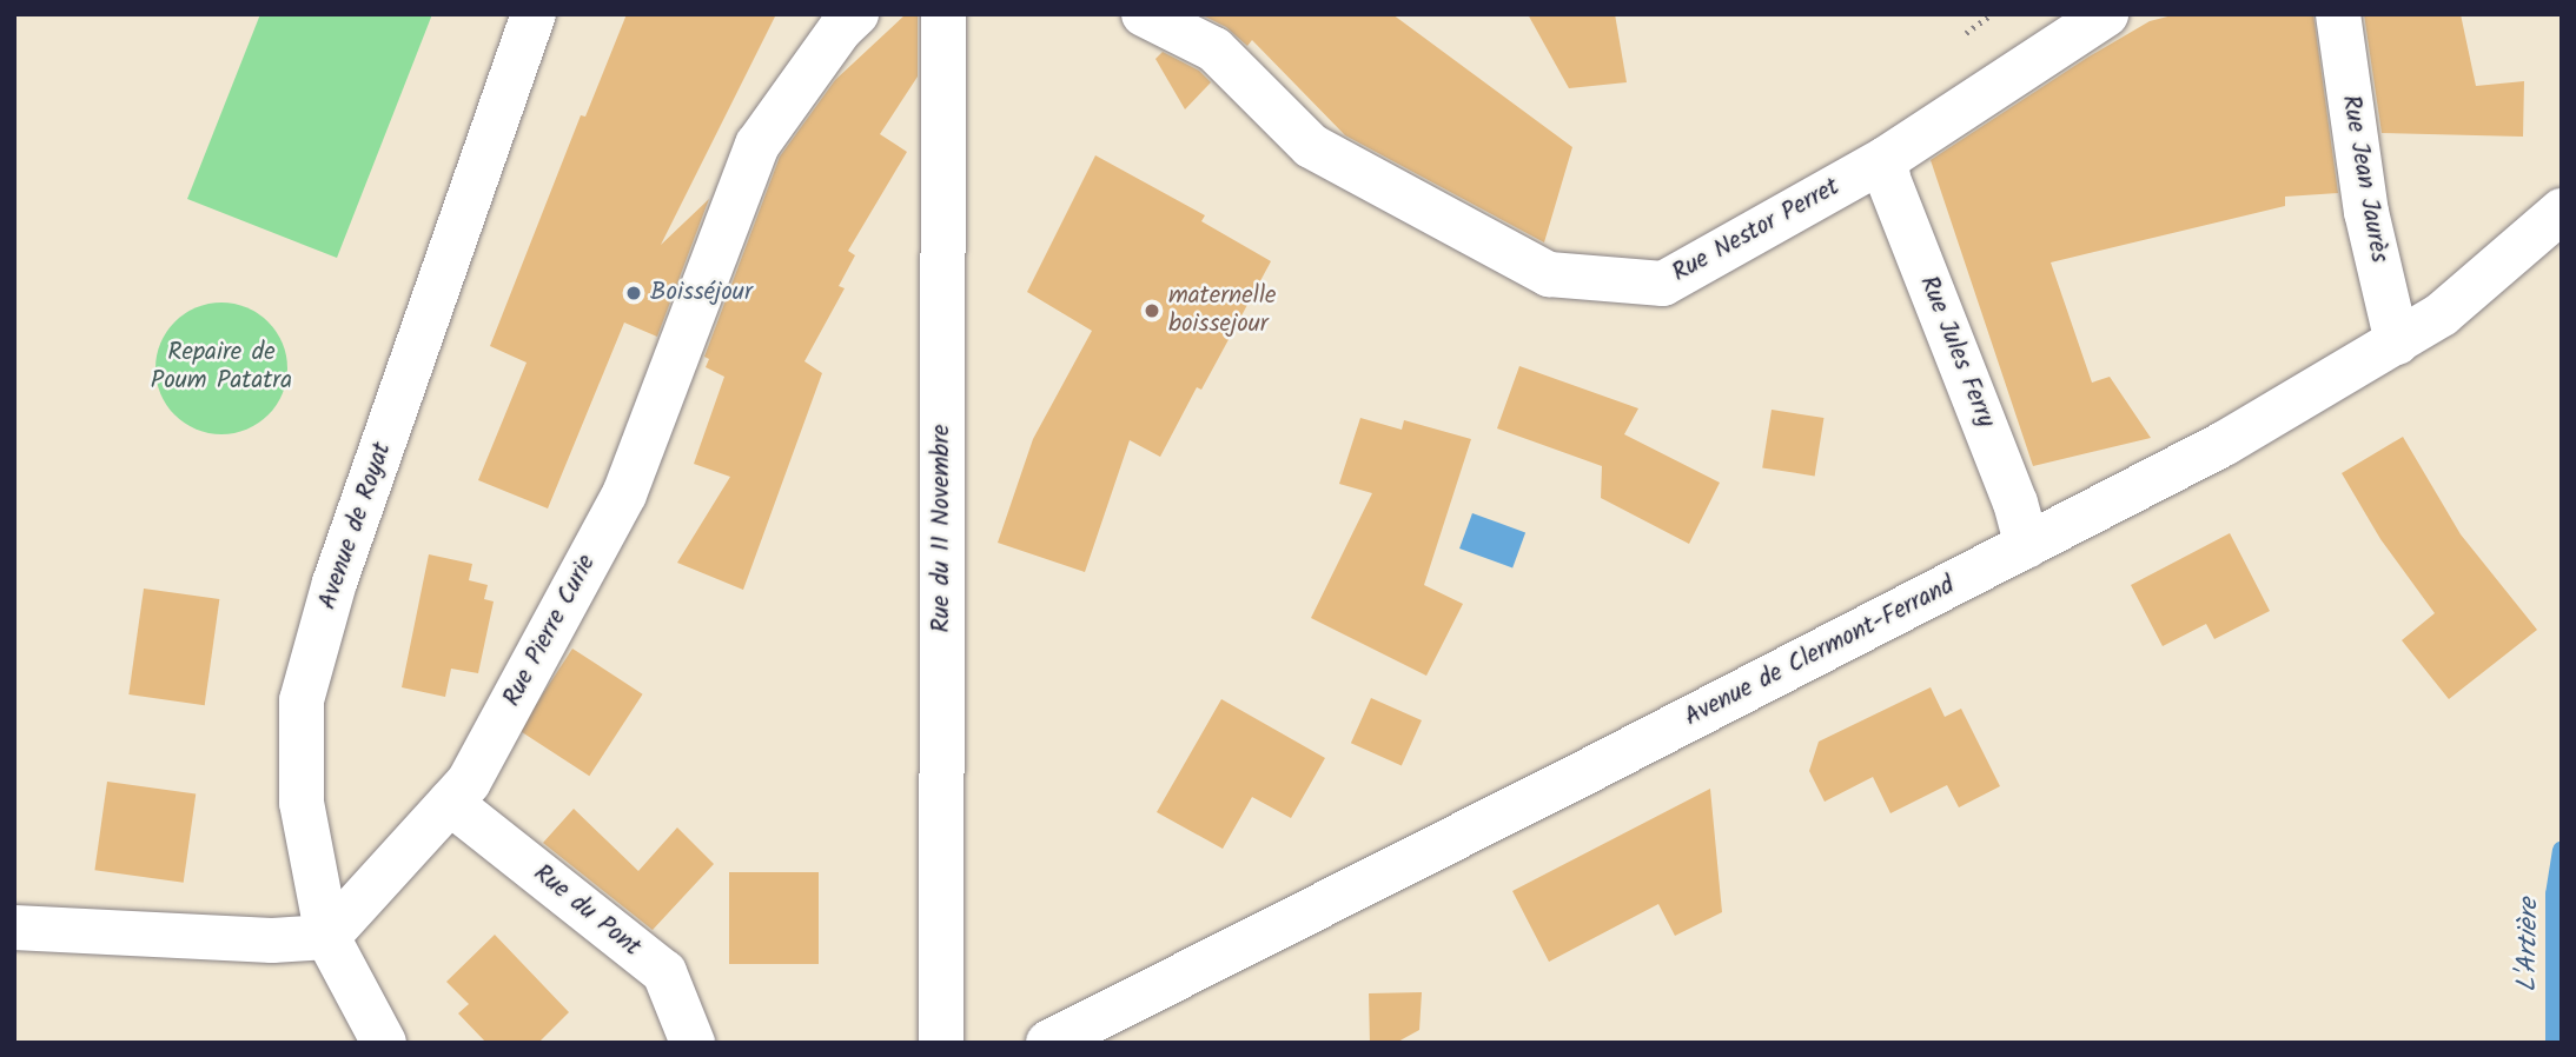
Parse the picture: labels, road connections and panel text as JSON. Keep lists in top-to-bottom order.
{
  "streets": {
    "street": [
      "Rue Jean Jaurès",
      "Rue Nestor Perret",
      "Rue Jules Ferry",
      "Avenue de Royat",
      "Rue du 11 Novembre",
      "Rue Pierre Curie",
      "Avenue de Clermont-Ferrand",
      "Rue du Pont"
    ]
  },
  "crossings": [
    ["Rue Jean Jaurès", "Avenue de Clermont-Ferrand"],
    ["Rue Nestor Perret", "Rue Jules Ferry"],
    ["Rue Jules Ferry", "Avenue de Clermont-Ferrand"],
    ["Avenue de Royat", "Rue Pierre Curie"],
    ["Rue Pierre Curie", "Rue du Pont"]
  ],
  "water": ["L'Artière"],
  "parks": ["Repaire de Poum Patatra"],
  "places": ["Boisséjour", "maternelle boissejour"]
}
